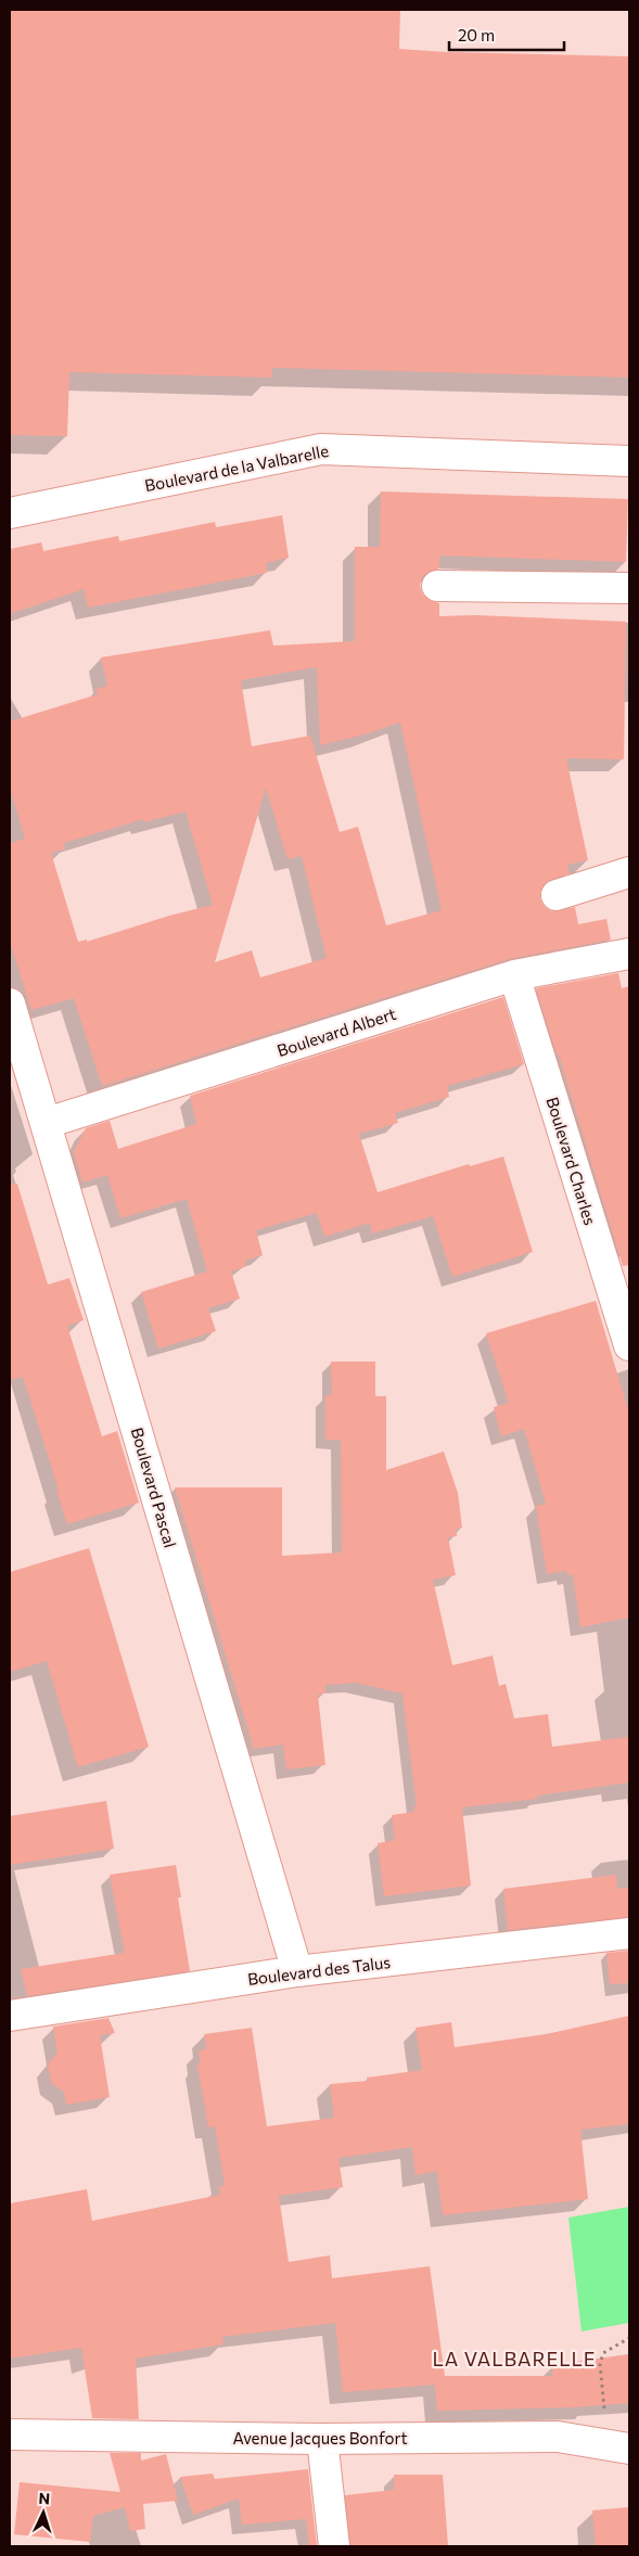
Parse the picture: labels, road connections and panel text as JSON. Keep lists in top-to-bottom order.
{
  "streets": {
    "street": [
      "Boulevard de la Valbarelle",
      "Boulevard Albert",
      "Boulevard Charles",
      "Boulevard Pascal",
      "Boulevard des Talus",
      "Avenue Jacques Bonfort"
    ]
  },
  "crossings": [
    ["Boulevard Albert", "Boulevard Charles"],
    ["Boulevard Albert", "Boulevard Pascal"],
    ["Boulevard Pascal", "Boulevard des Talus"]
  ],
  "districts": ["LA VALBARELLE"],
  "scale_bar": "20 m",
  "north": "top"
}
